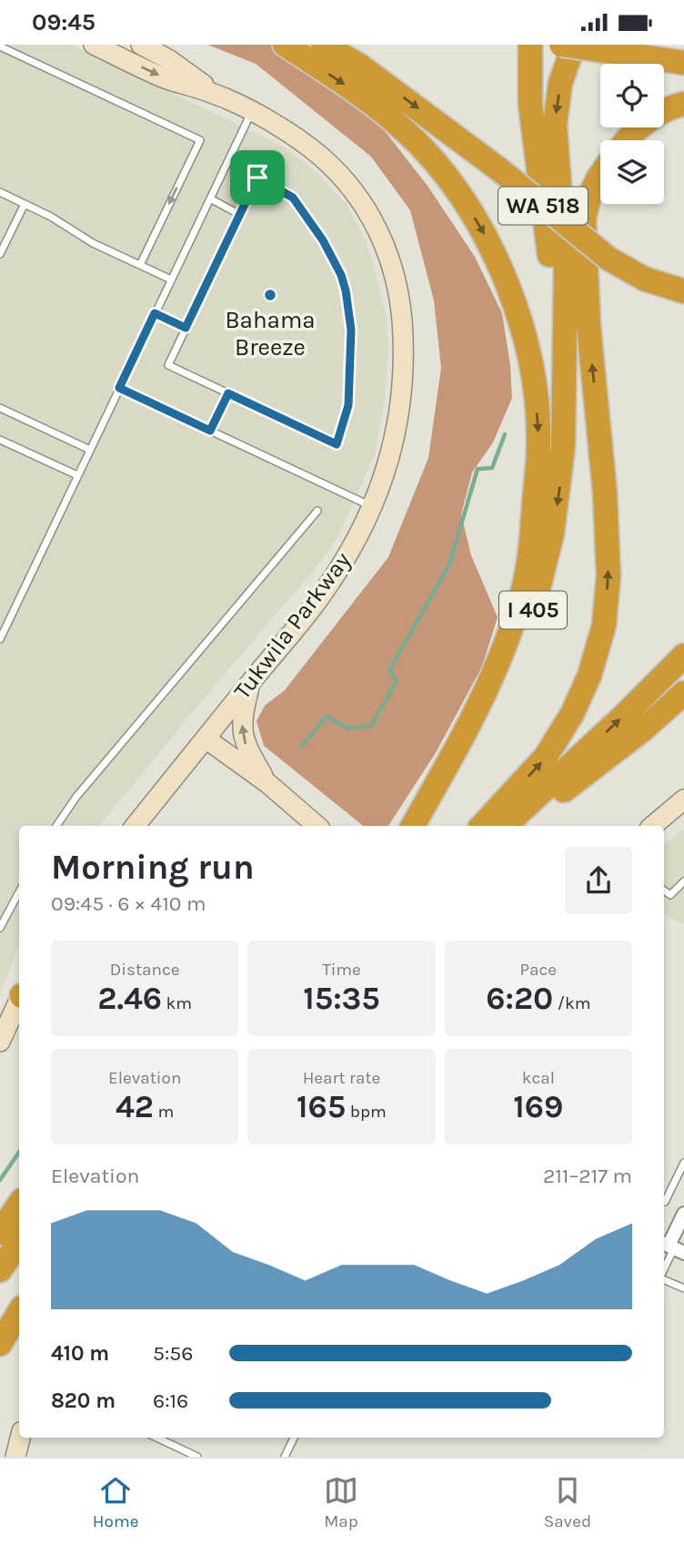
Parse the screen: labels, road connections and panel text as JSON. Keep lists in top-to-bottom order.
{
  "streets": {
    "highway": ["WA 518", "I 405"],
    "main road": ["Tukwila Parkway"]
  },
  "crossings": [
    ["WA 518", "I 405"]
  ],
  "places": ["Bahama Breeze"],
  "page": {
    "status": "09:45",
    "heading": ["Morning run", "09:45 · 6 × 410 m"],
    "stats": [
      ["Distance", "2.46 km"],
      ["Time", "15:35"],
      ["Pace", "6:20 /km"],
      ["Elevation", "42 m"],
      ["Heart rate", "165 bpm"],
      ["kcal", "169"]
    ],
    "chart": ["Elevation", "211–217 m"],
    "list": [
      {
        "name": "410 m",
        "note": "5:56"
      },
      {
        "name": "820 m",
        "note": "6:16"
      }
    ],
    "tabs": ["Home", "Map", "Saved"]
  }
}
